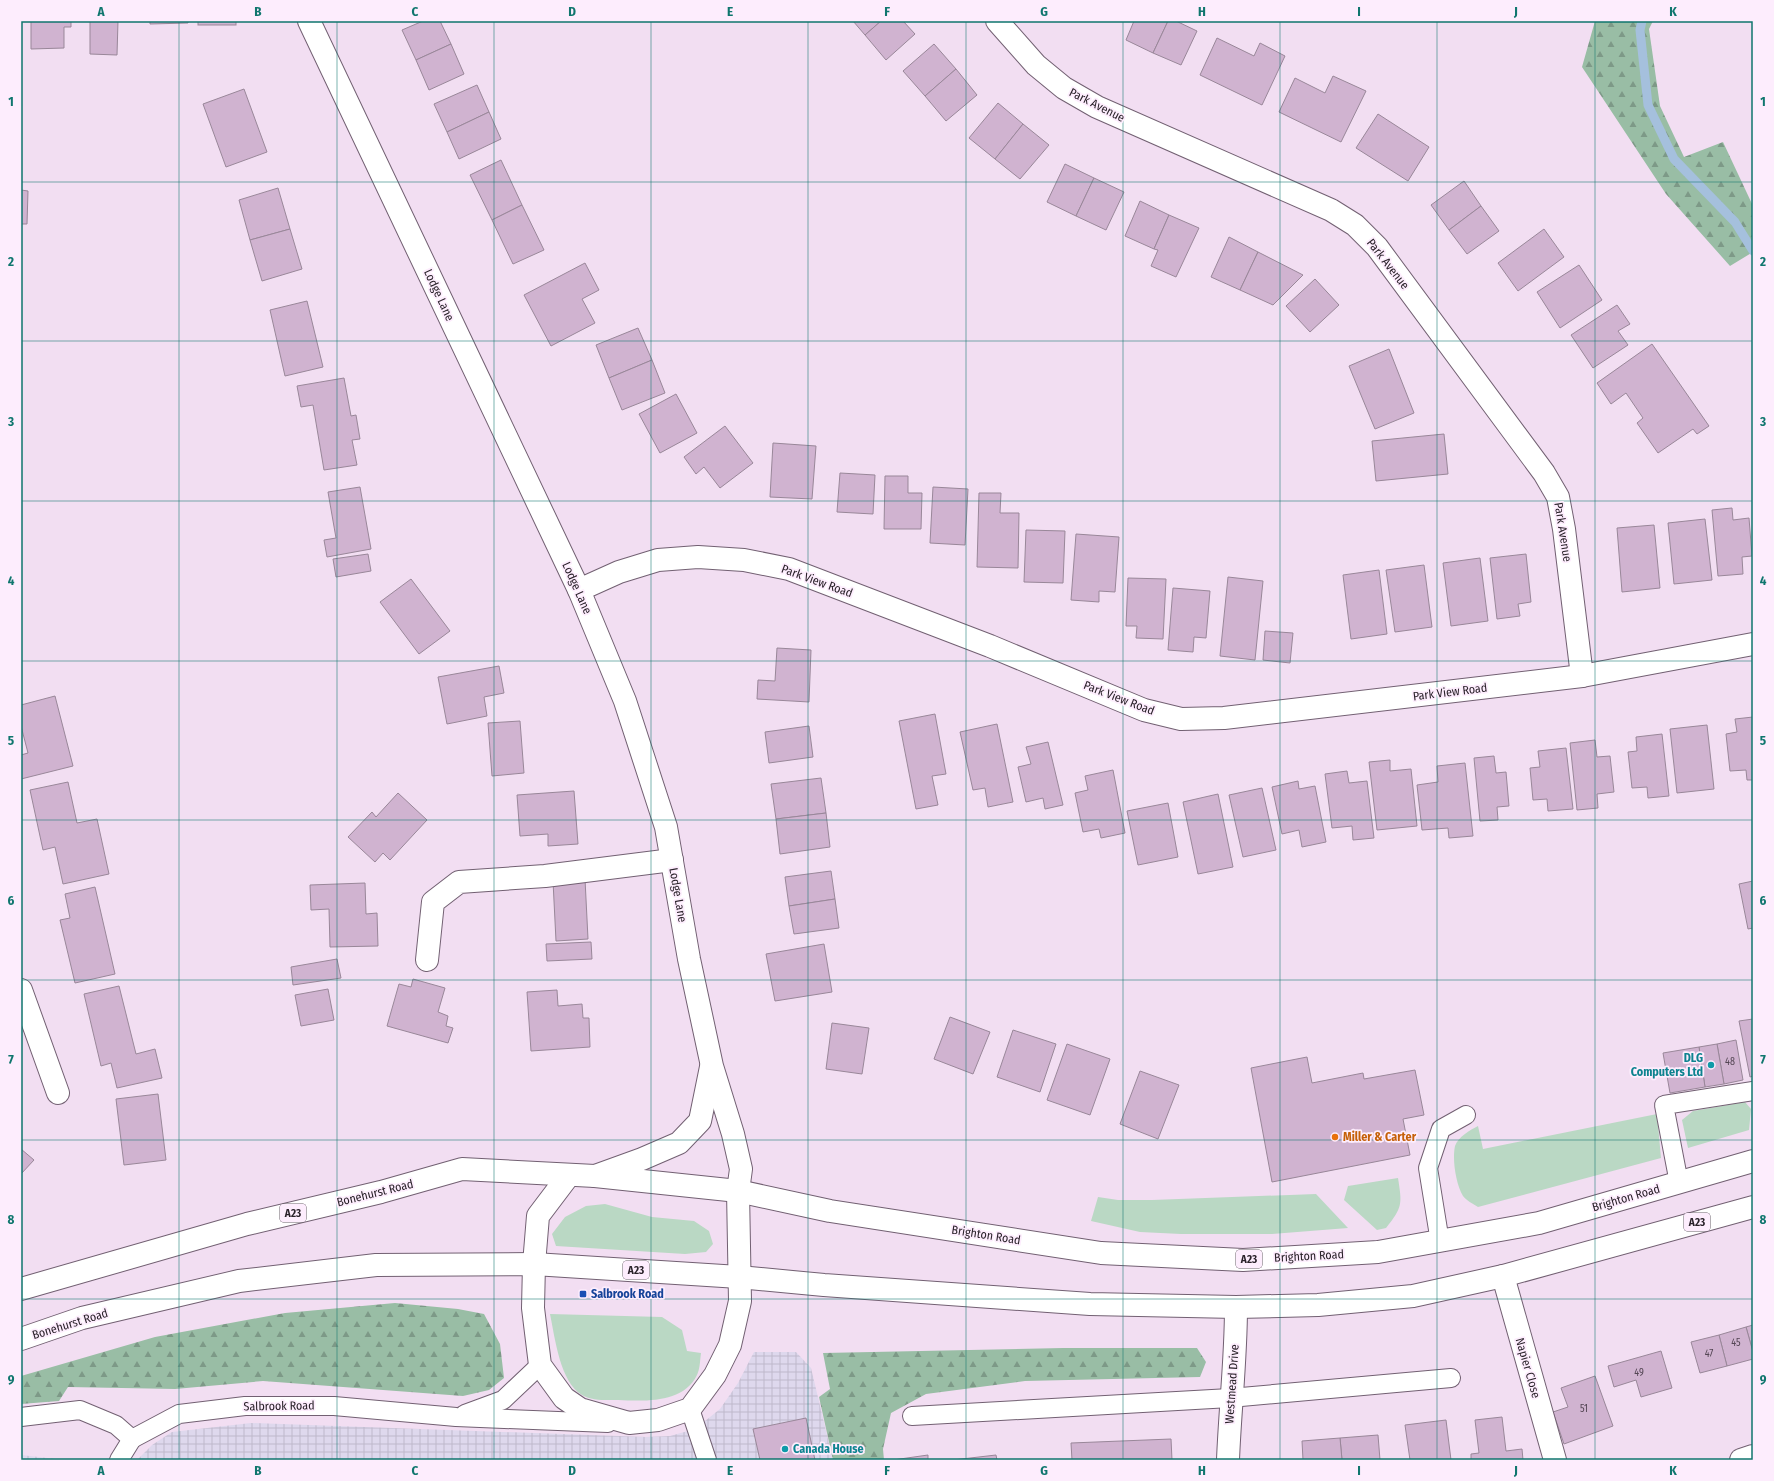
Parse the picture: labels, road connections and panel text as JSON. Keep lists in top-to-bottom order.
{
  "streets": {
    "street": [
      "Park Avenue",
      "Lodge Lane",
      "Park View Road",
      "Bonehurst Road",
      "Brighton Road",
      "A23",
      "Napier Close",
      "Westmead Drive",
      "Salbrook Road"
    ]
  },
  "crossings": [
    ["Park Avenue", "Park View Road"],
    ["Lodge Lane", "Park View Road"],
    ["Lodge Lane", "Bonehurst Road"],
    ["Lodge Lane", "Brighton Road"],
    ["Bonehurst Road", "Brighton Road"],
    ["Bonehurst Road", "A23"],
    ["A23", "Napier Close"],
    ["A23", "Westmead Drive"]
  ],
  "places": {
    "other": ["DLG Computers Ltd", "Miller & Carter", "Canada House"],
    "transit": ["Salbrook Road"]
  },
  "house_numbers": [
    "48",
    "45",
    "47",
    "49",
    "51"
  ],
  "grid": {
    "columns": [
      "A",
      "B",
      "C",
      "D",
      "E",
      "F",
      "G",
      "H",
      "I",
      "J",
      "K"
    ],
    "rows": [
      "1",
      "2",
      "3",
      "4",
      "5",
      "6",
      "7",
      "8",
      "9"
    ]
  }
}
